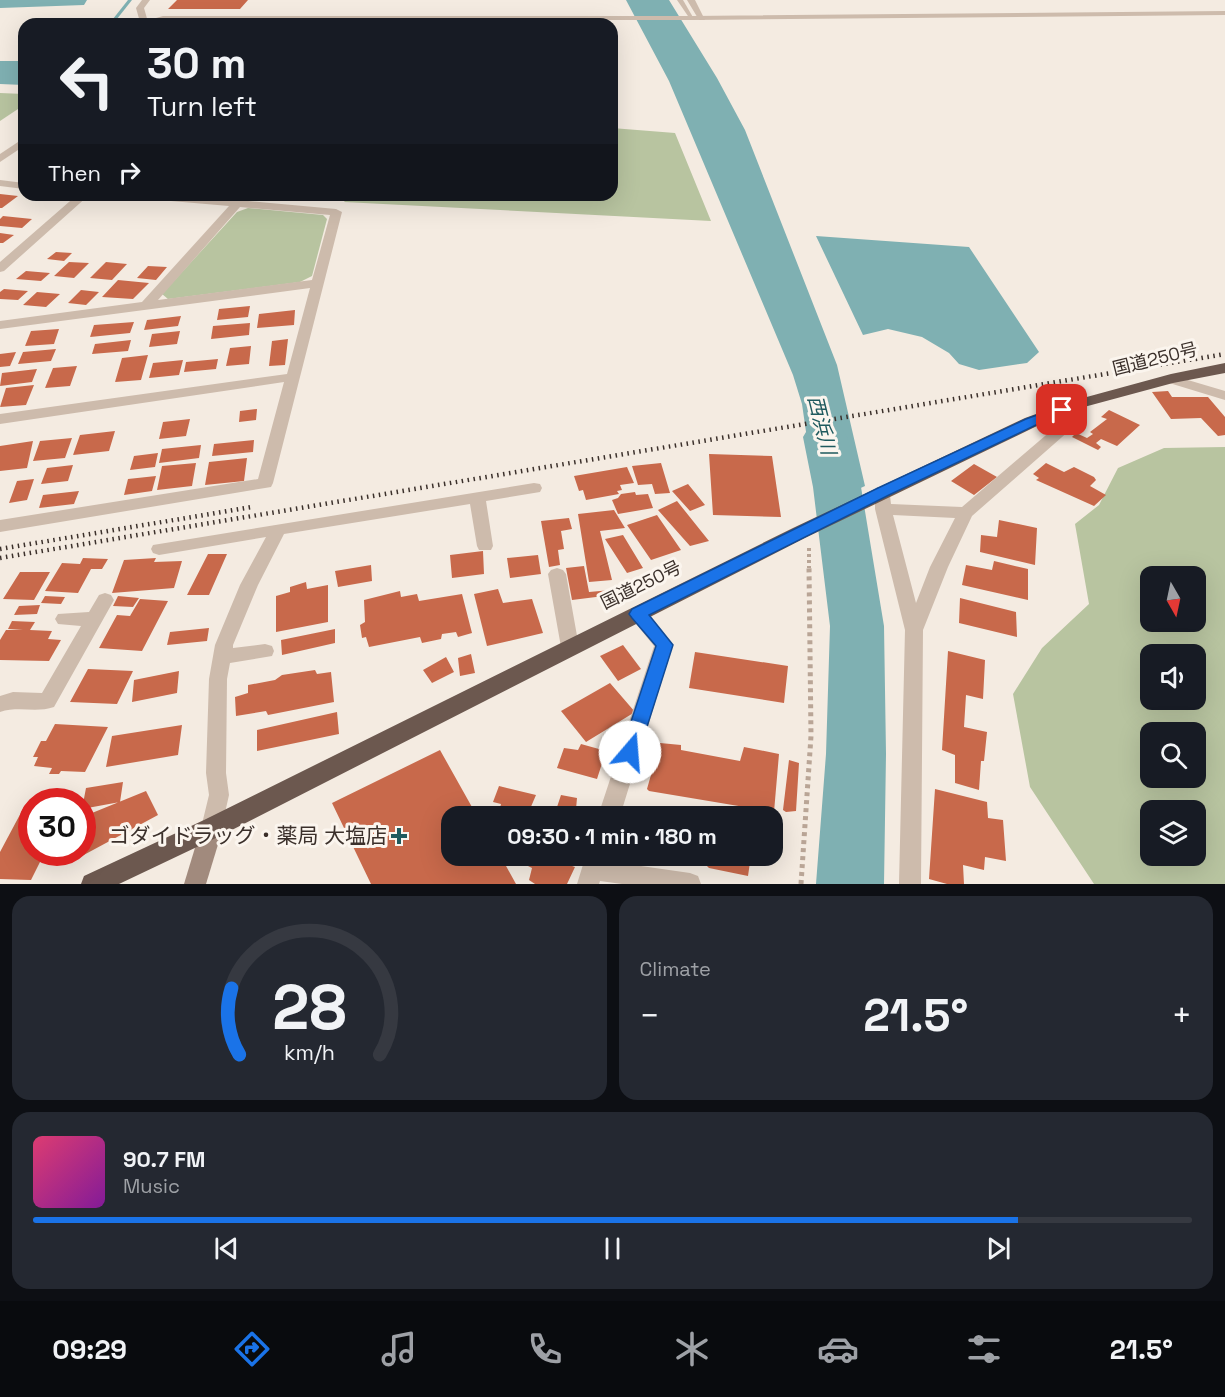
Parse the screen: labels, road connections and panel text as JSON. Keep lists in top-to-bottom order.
{
  "streets": {
    "highway": ["国道250号"]
  },
  "water": ["西浜川"],
  "places": {
    "health": ["ゴダイドラッグ・薬局 大塩店"]
  },
  "north": "bottom",
  "page": {
    "turn": ["30 m", "Turn left"],
    "then": "Then",
    "limit": "30",
    "trip": "09:30 · 1 min · 180 m",
    "tile": "Climate",
    "heat": ["−", "21.5°", "+"],
    "song": ["90.7 FM", "Music"],
    "tabs": ["09:29", "21.5°"],
    "gauge": ["28", "km/h"]
  }
}
